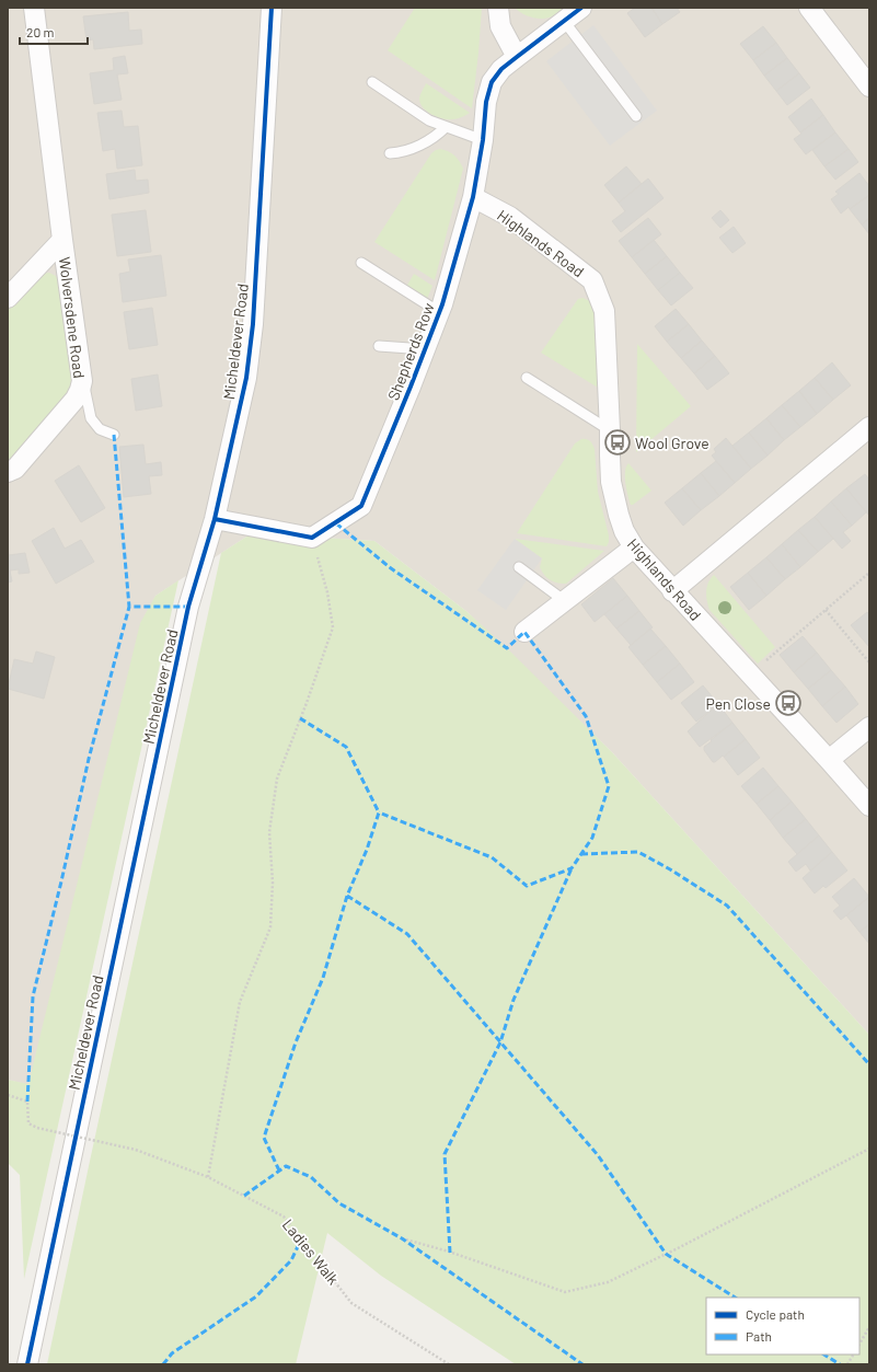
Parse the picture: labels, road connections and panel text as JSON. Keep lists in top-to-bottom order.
{
  "streets": {
    "street": [
      "Highlands Road",
      "Wolversdene Road",
      "Micheldever Road",
      "Shepherds Row"
    ],
    "path": ["Ladies Walk"]
  },
  "crossings": [
    ["Highlands Road", "Shepherds Row"]
  ],
  "places": {
    "bus stop": ["Wool Grove", "Pen Close"]
  },
  "legend": ["Cycle path", "Path"],
  "scale_bar": "20 m"
}
